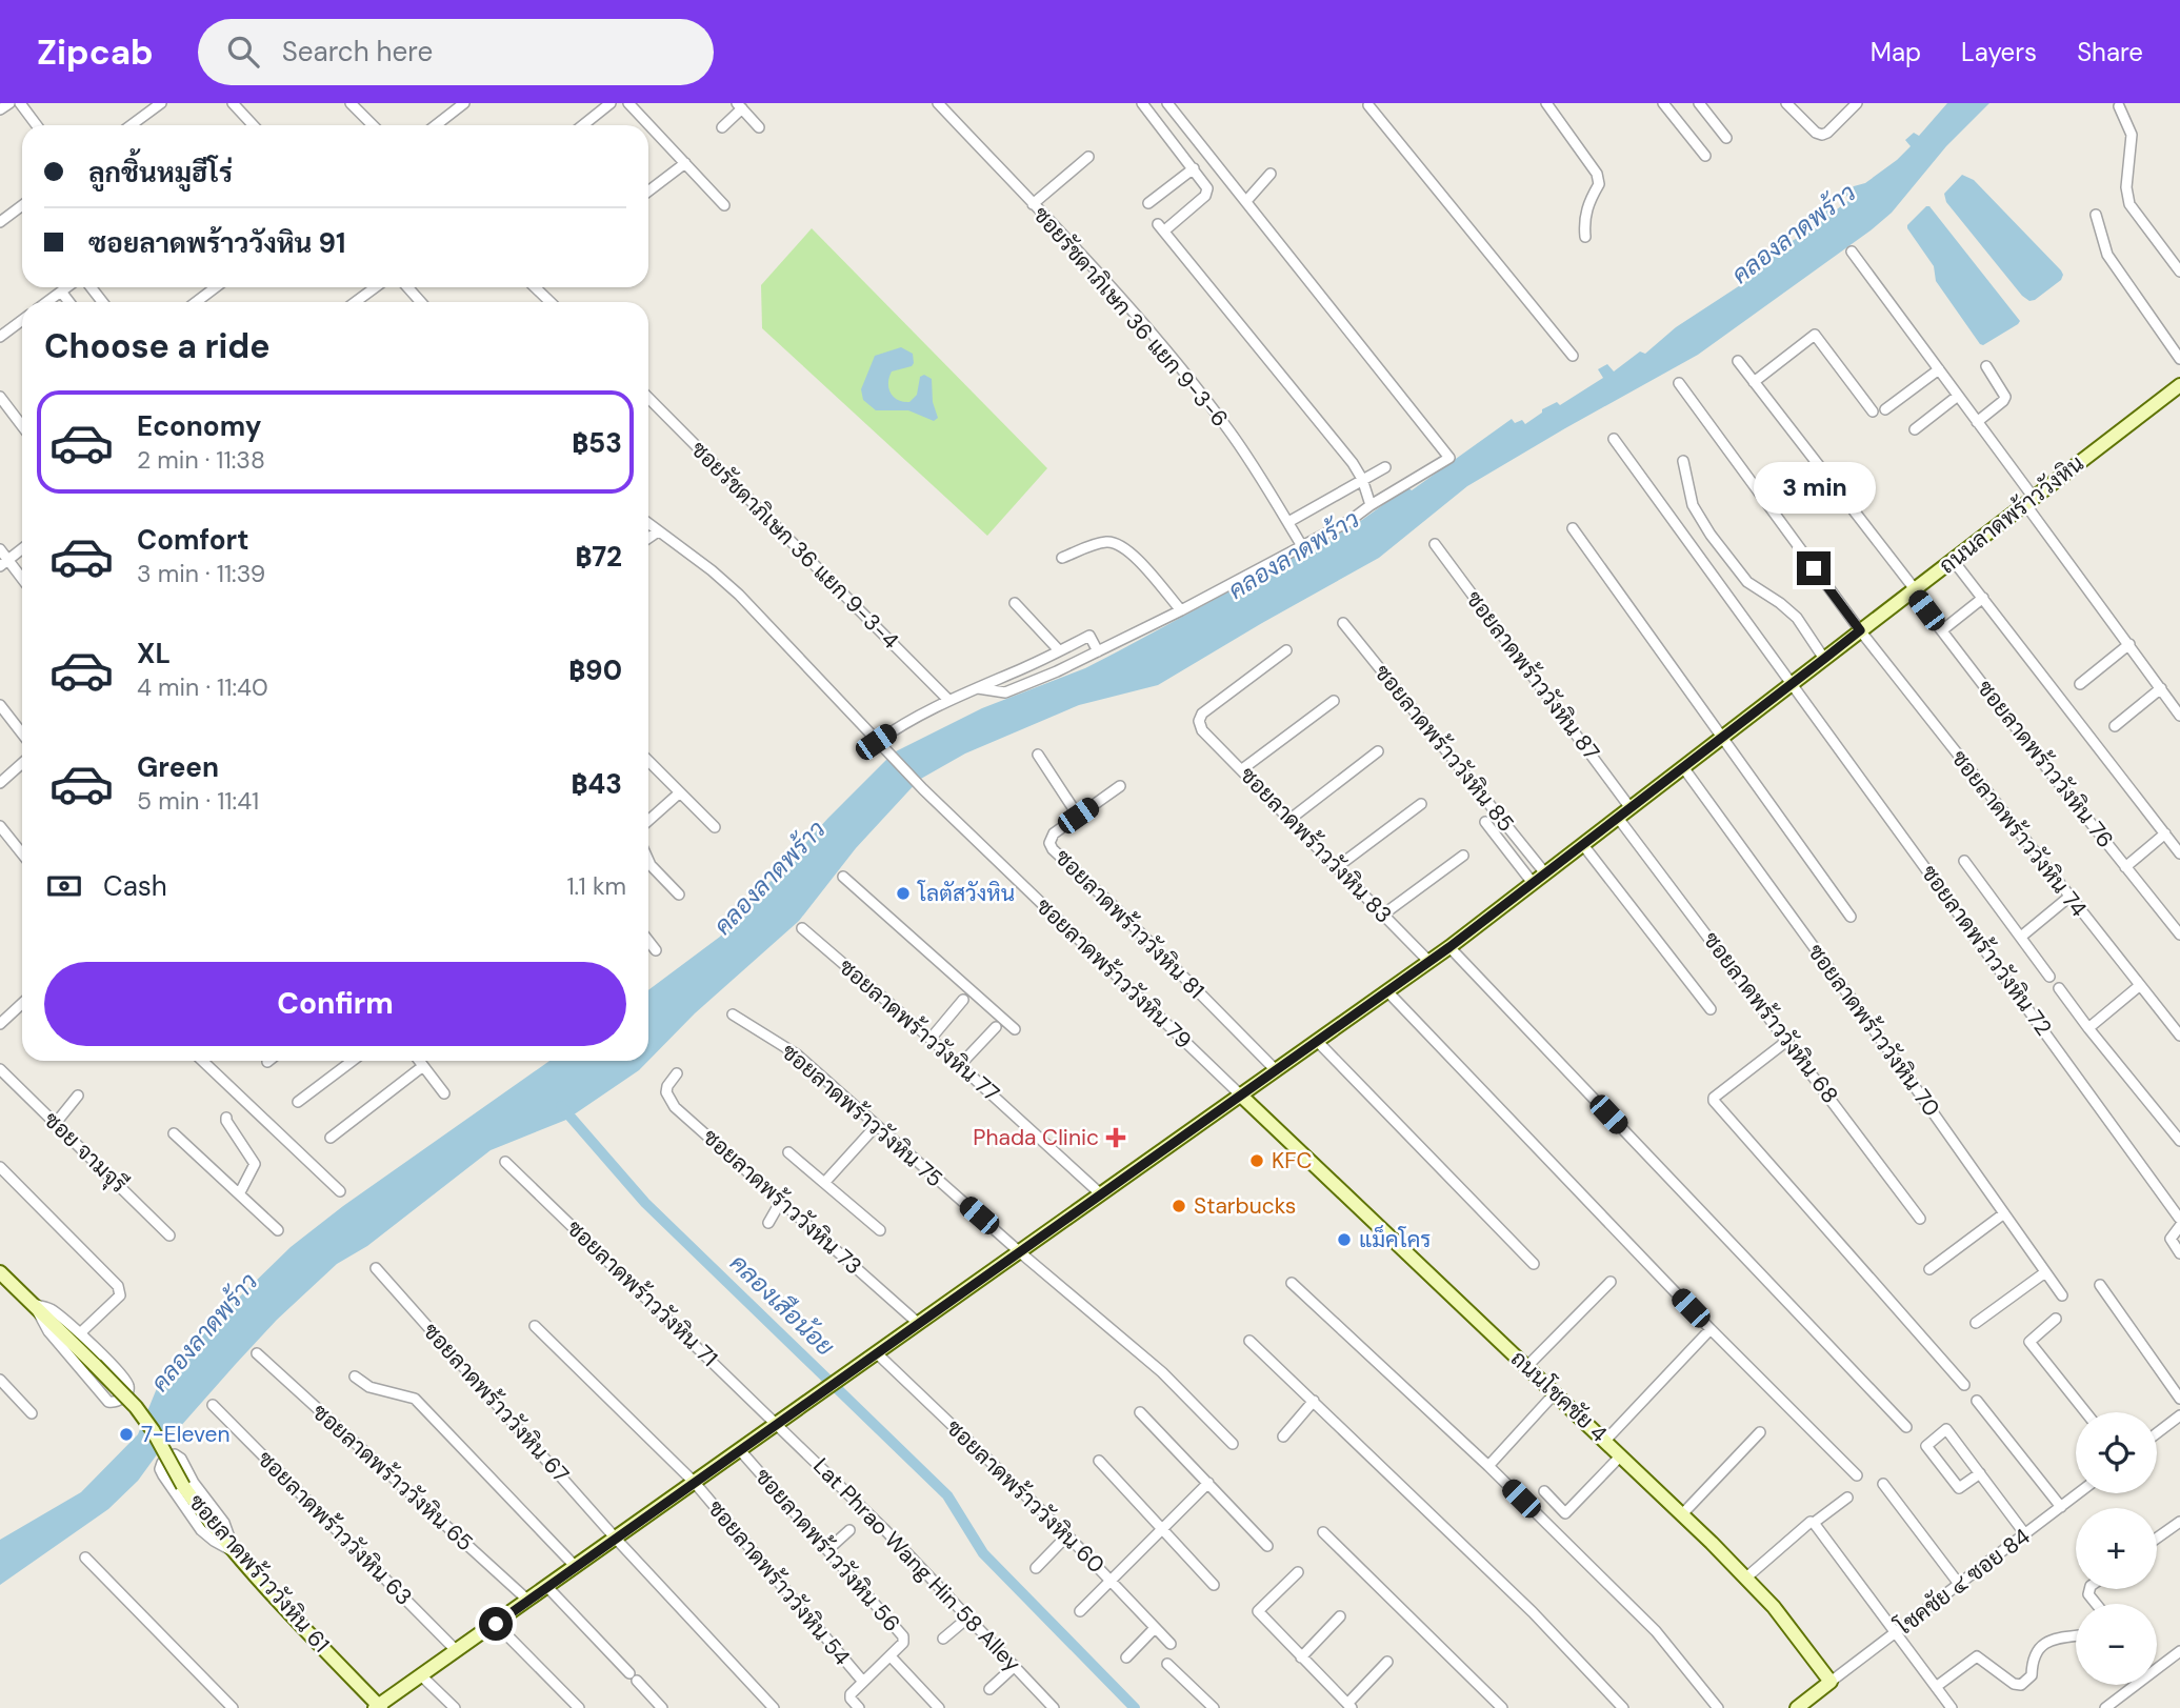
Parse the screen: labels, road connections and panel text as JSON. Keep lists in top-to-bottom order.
{
  "streets": {
    "main road": ["ถนนลาดพร้าววังหิน", "ถนนโชคชัย 4", "ซอยลาดพร้าววังหิน 61"],
    "street": [
      "ซอยรัชดาภิเษก 36 แยก 9-3-6",
      "ซอยรัชดาภิเษก 36 แยก 9-3-4",
      "ซอยลาดพร้าววังหิน 87",
      "ซอยลาดพร้าววังหิน 85",
      "ซอยลาดพร้าววังหิน 76",
      "ซอยลาดพร้าววังหิน 74",
      "ซอยลาดพร้าววังหิน 83",
      "ซอยลาดพร้าววังหิน 81",
      "ซอยลาดพร้าววังหิน 72",
      "ซอยลาดพร้าววังหิน 79",
      "ซอยลาดพร้าววังหิน 68",
      "ซอยลาดพร้าววังหิน 77",
      "ซอยลาดพร้าววังหิน 70",
      "ซอยลาดพร้าววังหิน 75",
      "ซอย จามจุรี",
      "ซอยลาดพร้าววังหิน 73",
      "ซอยลาดพร้าววังหิน 71",
      "ซอยลาดพร้าววังหิน 67",
      "ซอยลาดพร้าววังหิน 65",
      "ซอยลาดพร้าววังหิน 60",
      "ซอยลาดพร้าววังหิน 63",
      "ซอยลาดพร้าววังหิน 56",
      "Lat Phrao Wang Hin 58 Alley",
      "โชคชัย ๔ ซอย 84",
      "ซอยลาดพร้าววังหิน 54"
    ]
  },
  "crossings": [
    ["ถนนลาดพร้าววังหิน", "ซอยลาดพร้าววังหิน 87"],
    ["ถนนลาดพร้าววังหิน", "ซอยลาดพร้าววังหิน 85"],
    ["ถนนลาดพร้าววังหิน", "ซอยลาดพร้าววังหิน 76"],
    ["ถนนลาดพร้าววังหิน", "ซอยลาดพร้าววังหิน 74"],
    ["ถนนลาดพร้าววังหิน", "ซอยลาดพร้าววังหิน 83"],
    ["ถนนลาดพร้าววังหิน", "ซอยลาดพร้าววังหิน 81"],
    ["ถนนลาดพร้าววังหิน", "ซอยลาดพร้าววังหิน 72"],
    ["ถนนลาดพร้าววังหิน", "ซอยลาดพร้าววังหิน 79"],
    ["ถนนลาดพร้าววังหิน", "ซอยลาดพร้าววังหิน 68"],
    ["ถนนลาดพร้าววังหิน", "ซอยลาดพร้าววังหิน 77"],
    ["ถนนลาดพร้าววังหิน", "ซอยลาดพร้าววังหิน 70"],
    ["ถนนลาดพร้าววังหิน", "ซอยลาดพร้าววังหิน 75"],
    ["ถนนลาดพร้าววังหิน", "ซอยลาดพร้าววังหิน 73"],
    ["ถนนลาดพร้าววังหิน", "ซอยลาดพร้าววังหิน 71"],
    ["ถนนลาดพร้าววังหิน", "ถนนโชคชัย 4"],
    ["ถนนลาดพร้าววังหิน", "ซอยลาดพร้าววังหิน 67"],
    ["ถนนลาดพร้าววังหิน", "ซอยลาดพร้าววังหิน 65"],
    ["ถนนลาดพร้าววังหิน", "ซอยลาดพร้าววังหิน 60"],
    ["ถนนลาดพร้าววังหิน", "ซอยลาดพร้าววังหิน 63"],
    ["ถนนลาดพร้าววังหิน", "ซอยลาดพร้าววังหิน 56"],
    ["ถนนลาดพร้าววังหิน", "Lat Phrao Wang Hin 58 Alley"],
    ["ถนนลาดพร้าววังหิน", "ซอยลาดพร้าววังหิน 61"],
    ["ถนนลาดพร้าววังหิน", "ซอยลาดพร้าววังหิน 54"],
    ["ซอยลาดพร้าววังหิน 79", "ถนนโชคชัย 4"],
    ["ซอยลาดพร้าววังหิน 71", "Lat Phrao Wang Hin 58 Alley"],
    ["ถนนโชคชัย 4", "โชคชัย ๔ ซอย 84"],
    ["ซอยลาดพร้าววังหิน 56", "ซอยลาดพร้าววังหิน 54"]
  ],
  "water": ["คลองลาดพร้าว", "คลองเสือน้อย"],
  "places": {
    "other": [
      "โลตัสวังหิน",
      "KFC",
      "Starbucks",
      "แม็คโคร",
      "7-Eleven"
    ],
    "health": ["Phada Clinic"]
  },
  "page": {
    "header": "Zipcab",
    "search": "Search here",
    "nav": ["Map", "Layers", "Share"],
    "banner": ["ลูกชิ้นหมูฮีโร่", "ซอยลาดพร้าววังหิน 91"],
    "heading": "Choose a ride",
    "list": [
      {
        "name": "Economy",
        "note": "2 min · 11:38",
        "value": "฿53"
      },
      {
        "name": "Comfort",
        "note": "3 min · 11:39",
        "value": "฿72"
      },
      {
        "name": "XL",
        "note": "4 min · 11:40",
        "value": "฿90"
      },
      {
        "name": "Green",
        "note": "5 min · 11:41",
        "value": "฿43"
      }
    ],
    "bubble": "3 min",
    "pay": ["Cash", "1.1 km"],
    "buttons": "Confirm",
    "map_buttons": ["+", "−"]
  }
}
